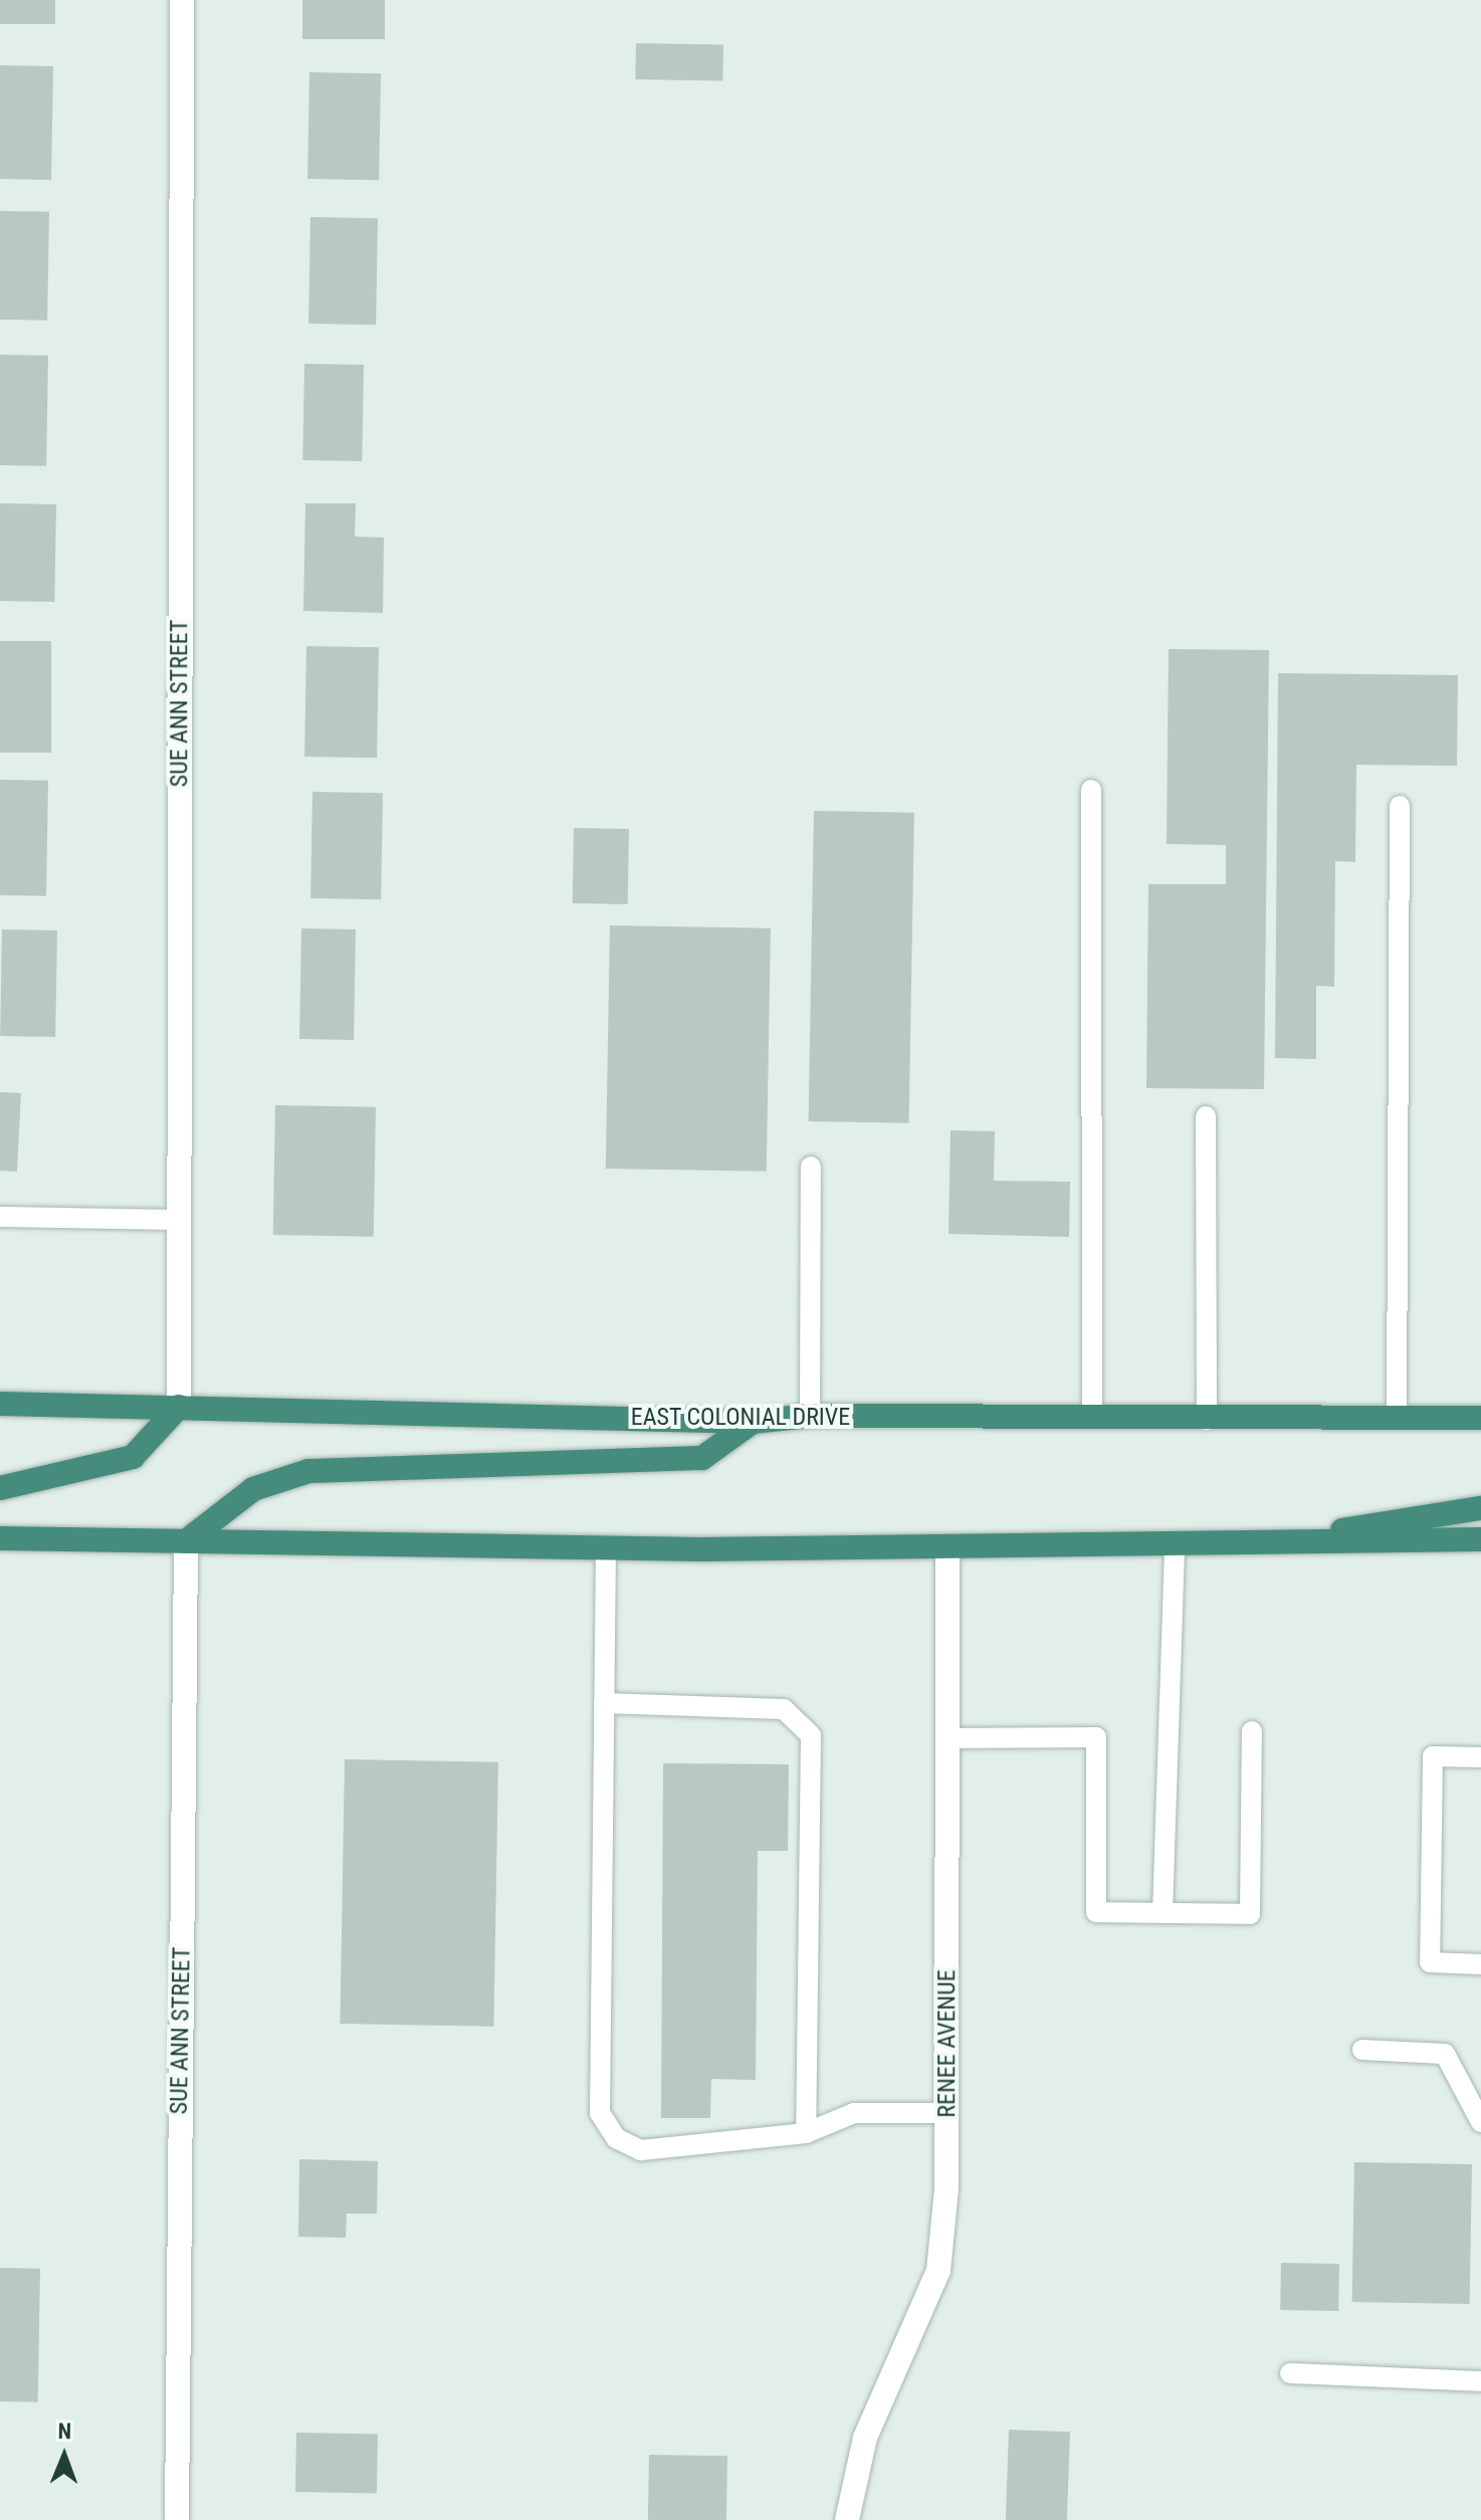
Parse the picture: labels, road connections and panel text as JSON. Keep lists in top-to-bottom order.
{
  "streets": {
    "highway": ["EAST COLONIAL DRIVE"],
    "street": ["SUE ANN STREET", "RENEE AVENUE"]
  },
  "crossings": [
    ["SUE ANN STREET", "EAST COLONIAL DRIVE"]
  ],
  "north": "top"
}
